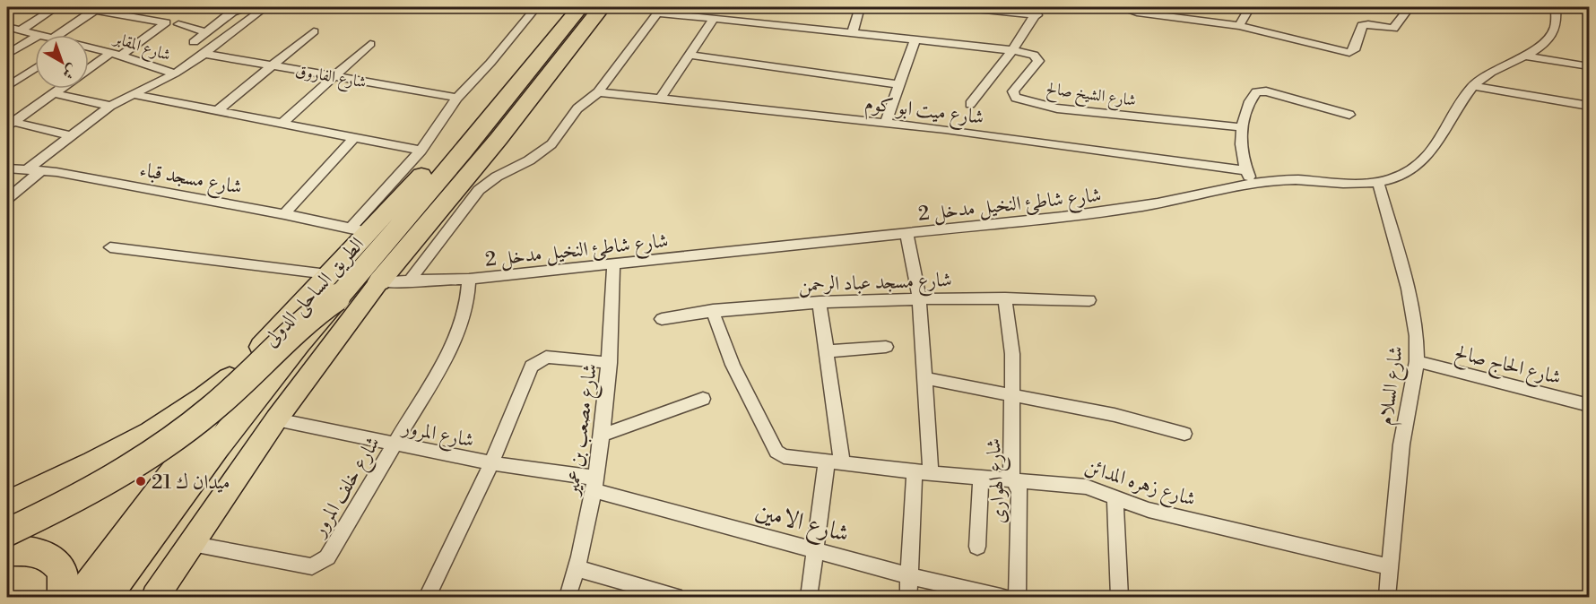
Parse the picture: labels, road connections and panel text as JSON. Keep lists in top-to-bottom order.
{
  "streets": {
    "highway": ["الطريق الساحلى الدولى"],
    "street": [
      "شارع المقابر",
      "شارع الفاروق",
      "شارع الشيخ صالح",
      "شارع ميت ابو كوم",
      "شارع مسجد قباء",
      "شارع شاطئ النخيل مدخل 2",
      "شارع مسجد عباد الرحمن",
      "شارع الحاج صالح",
      "شارع السلام",
      "شارع مصعب بن عمير",
      "شارع المرور",
      "شارع الهوارى",
      "شارع زهره المدائن",
      "شارع خلف المرور",
      "شارع الامين"
    ]
  },
  "crossings": [
    ["شارع مسجد قباء", "الطريق الساحلى الدولى"],
    ["شارع شاطئ النخيل مدخل 2", "الطريق الساحلى الدولى"],
    ["شارع شاطئ النخيل مدخل 2", "شارع السلام"],
    ["شارع شاطئ النخيل مدخل 2", "شارع مصعب بن عمير"],
    ["شارع شاطئ النخيل مدخل 2", "شارع خلف المرور"],
    ["شارع مسجد عباد الرحمن", "شارع الهوارى"],
    ["شارع مسجد عباد الرحمن", "شارع زهره المدائن"],
    ["شارع الحاج صالح", "شارع السلام"],
    ["شارع السلام", "شارع زهره المدائن"],
    ["شارع مصعب بن عمير", "شارع المرور"],
    ["شارع مصعب بن عمير", "شارع الامين"],
    ["شارع المرور", "شارع خلف المرور"],
    ["شارع المرور", "شارع الامين"],
    ["شارع الهوارى", "شارع زهره المدائن"]
  ],
  "places": ["ميدان ك 21"],
  "north": "bottom right"
}
